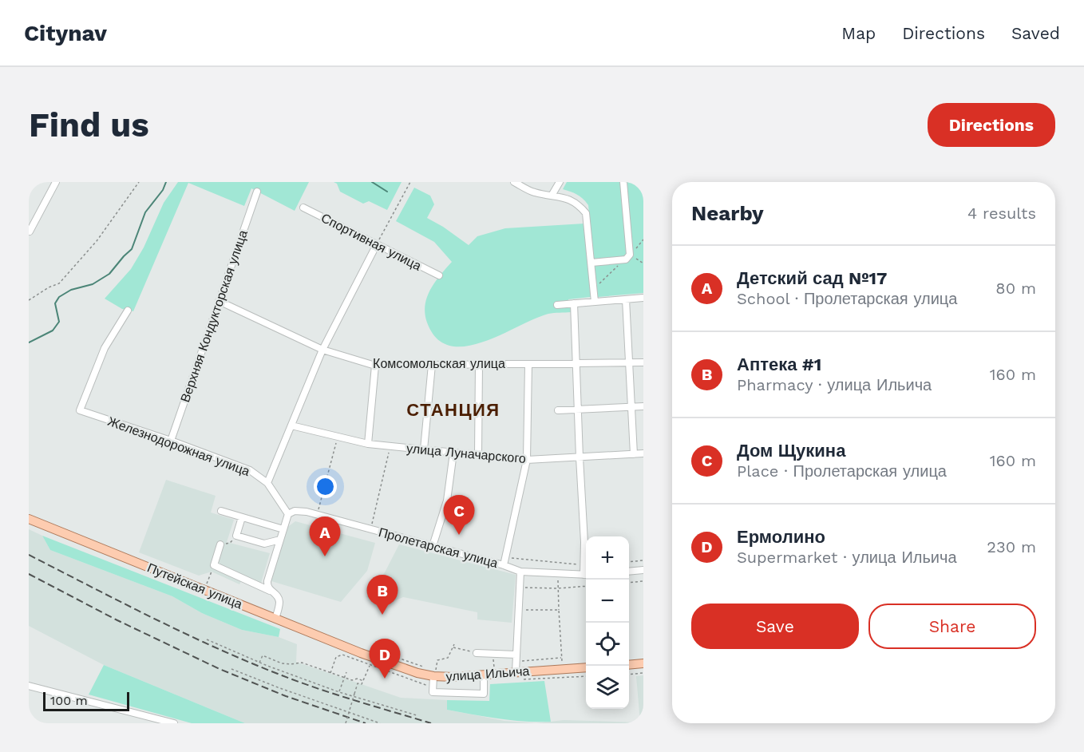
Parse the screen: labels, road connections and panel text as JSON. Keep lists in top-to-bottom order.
{
  "streets": {
    "main road": ["Путейская улица", "улица Ильича"],
    "street": [
      "Спортивная улица",
      "Верхняя Кондукторская улица",
      "Комсомольская улица",
      "Железнодорожная улица",
      "улица Луначарского",
      "Пролетарская улица"
    ]
  },
  "crossings": [
    ["Верхняя Кондукторская улица", "Комсомольская улица"],
    ["Верхняя Кондукторская улица", "Железнодорожная улица"],
    ["Железнодорожная улица", "Пролетарская улица"],
    ["Путейская улица", "улица Ильича"]
  ],
  "districts": ["СТАНЦИЯ"],
  "scale_bar": "100 m",
  "page": {
    "header": "Citynav",
    "nav": ["Map", "Directions", "Saved"],
    "buttons": [
      "Directions",
      ["Save", "Share"]
    ],
    "title": "Find us",
    "heading": ["Nearby", "4 results"],
    "list": [
      {
        "mark": "A",
        "name": "Детский сад №17",
        "note": "School · Пролетарская улица",
        "value": "80 m"
      },
      {
        "mark": "B",
        "name": "Аптека #1",
        "note": "Pharmacy · улица Ильича",
        "value": "160 m"
      },
      {
        "mark": "C",
        "name": "Дом Щукина",
        "note": "Place · Пролетарская улица",
        "value": "160 m"
      },
      {
        "mark": "D",
        "name": "Ермолино",
        "note": "Supermarket · улица Ильича",
        "value": "230 m"
      }
    ],
    "pins": [
      "C",
      "A",
      "B",
      "D"
    ],
    "map_buttons": ["+", "−"],
    "scale": "100 m"
  }
}
